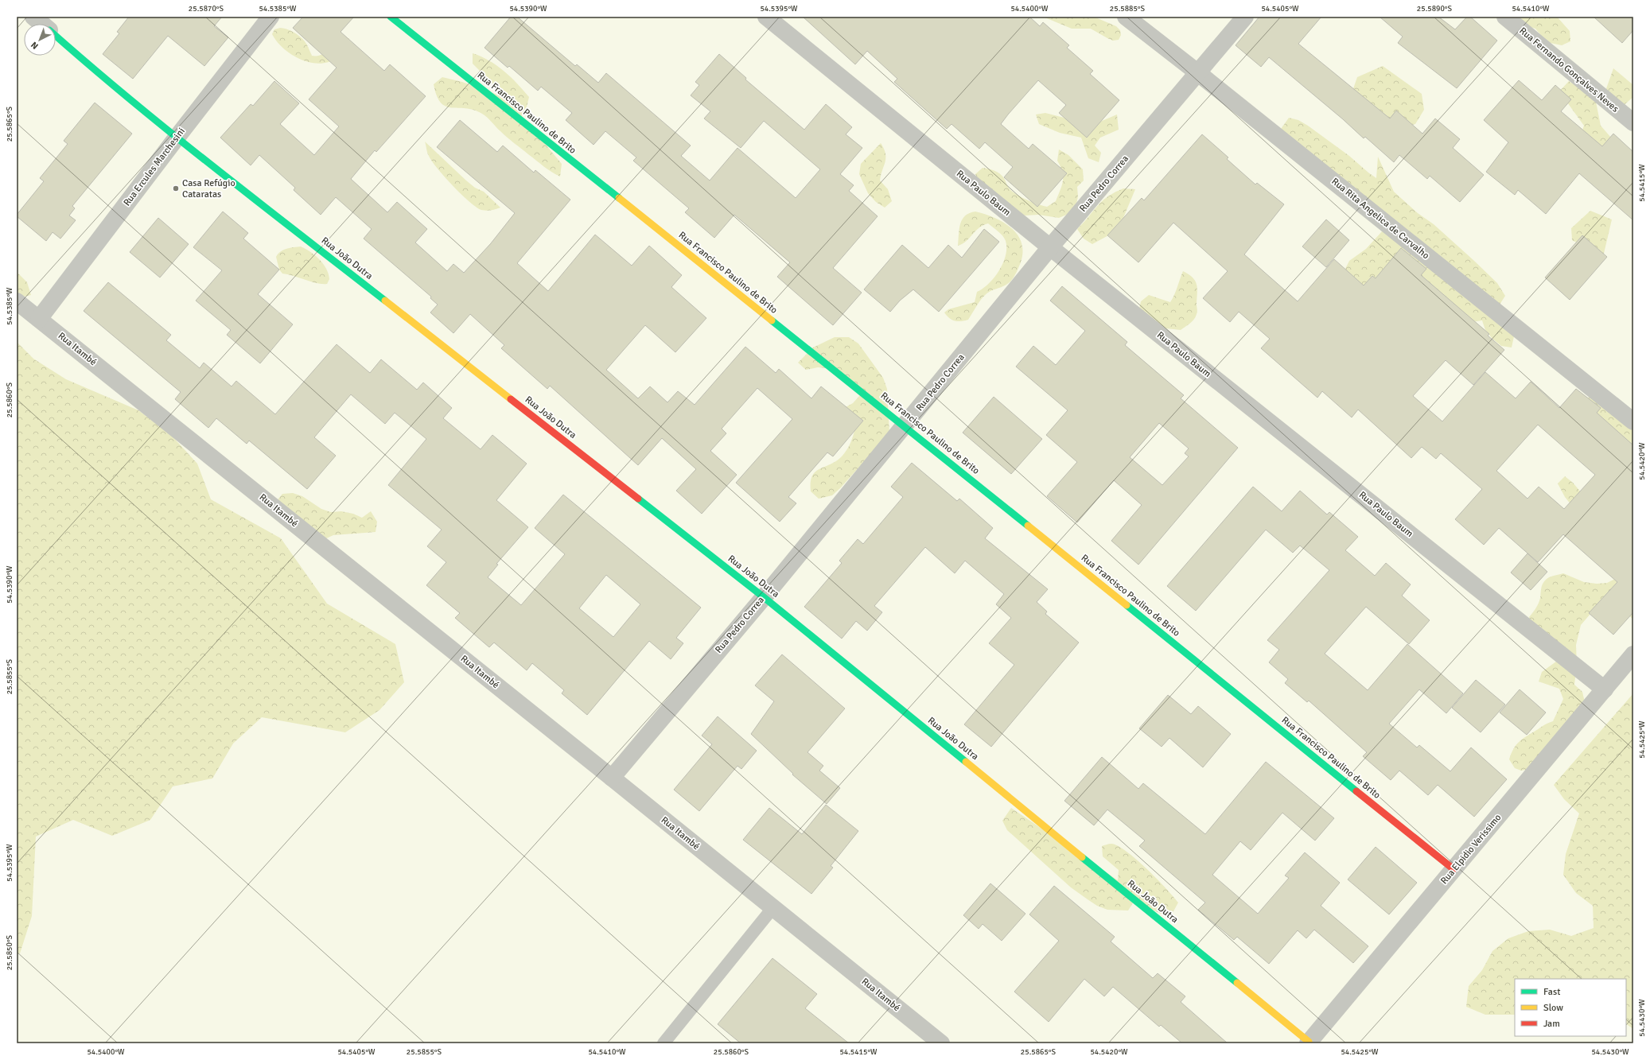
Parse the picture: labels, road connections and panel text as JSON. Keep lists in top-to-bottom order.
{
  "streets": {
    "street": [
      "Rua Fernando Gonçalves Neves",
      "Rua Francisco Paulino de Brito",
      "Rua Ercules Marchesini",
      "Rua Pedro Correa",
      "Rua Paulo Baum",
      "Rua Rita Angelica de Carvalho",
      "Rua João Dutra",
      "Rua Itambé",
      "Rua Elpidio Verissimo"
    ]
  },
  "crossings": [
    ["Rua Francisco Paulino de Brito", "Rua Pedro Correa"],
    ["Rua Francisco Paulino de Brito", "Rua Elpidio Verissimo"],
    ["Rua Ercules Marchesini", "Rua João Dutra"],
    ["Rua Ercules Marchesini", "Rua Itambé"],
    ["Rua Pedro Correa", "Rua Paulo Baum"],
    ["Rua Pedro Correa", "Rua Rita Angelica de Carvalho"],
    ["Rua Pedro Correa", "Rua João Dutra"],
    ["Rua Pedro Correa", "Rua Itambé"],
    ["Rua Paulo Baum", "Rua Elpidio Verissimo"],
    ["Rua João Dutra", "Rua Elpidio Verissimo"]
  ],
  "places": ["Casa Refúgio Cataratas"],
  "legend": ["Fast", "Slow", "Jam"],
  "north": "bottom left",
  "coordinates": [
    "25.5870°S",
    "54.5385°W",
    "54.5390°W",
    "54.5395°W",
    "54.5400°W",
    "25.5885°S",
    "54.5405°W",
    "25.5890°S",
    "54.5410°W",
    "25.5865°S",
    "54.5415°W",
    "25.5860°S",
    "54.5420°W",
    "25.5855°S",
    "54.5425°W",
    "25.5850°S",
    "54.5430°W"
  ]
}
